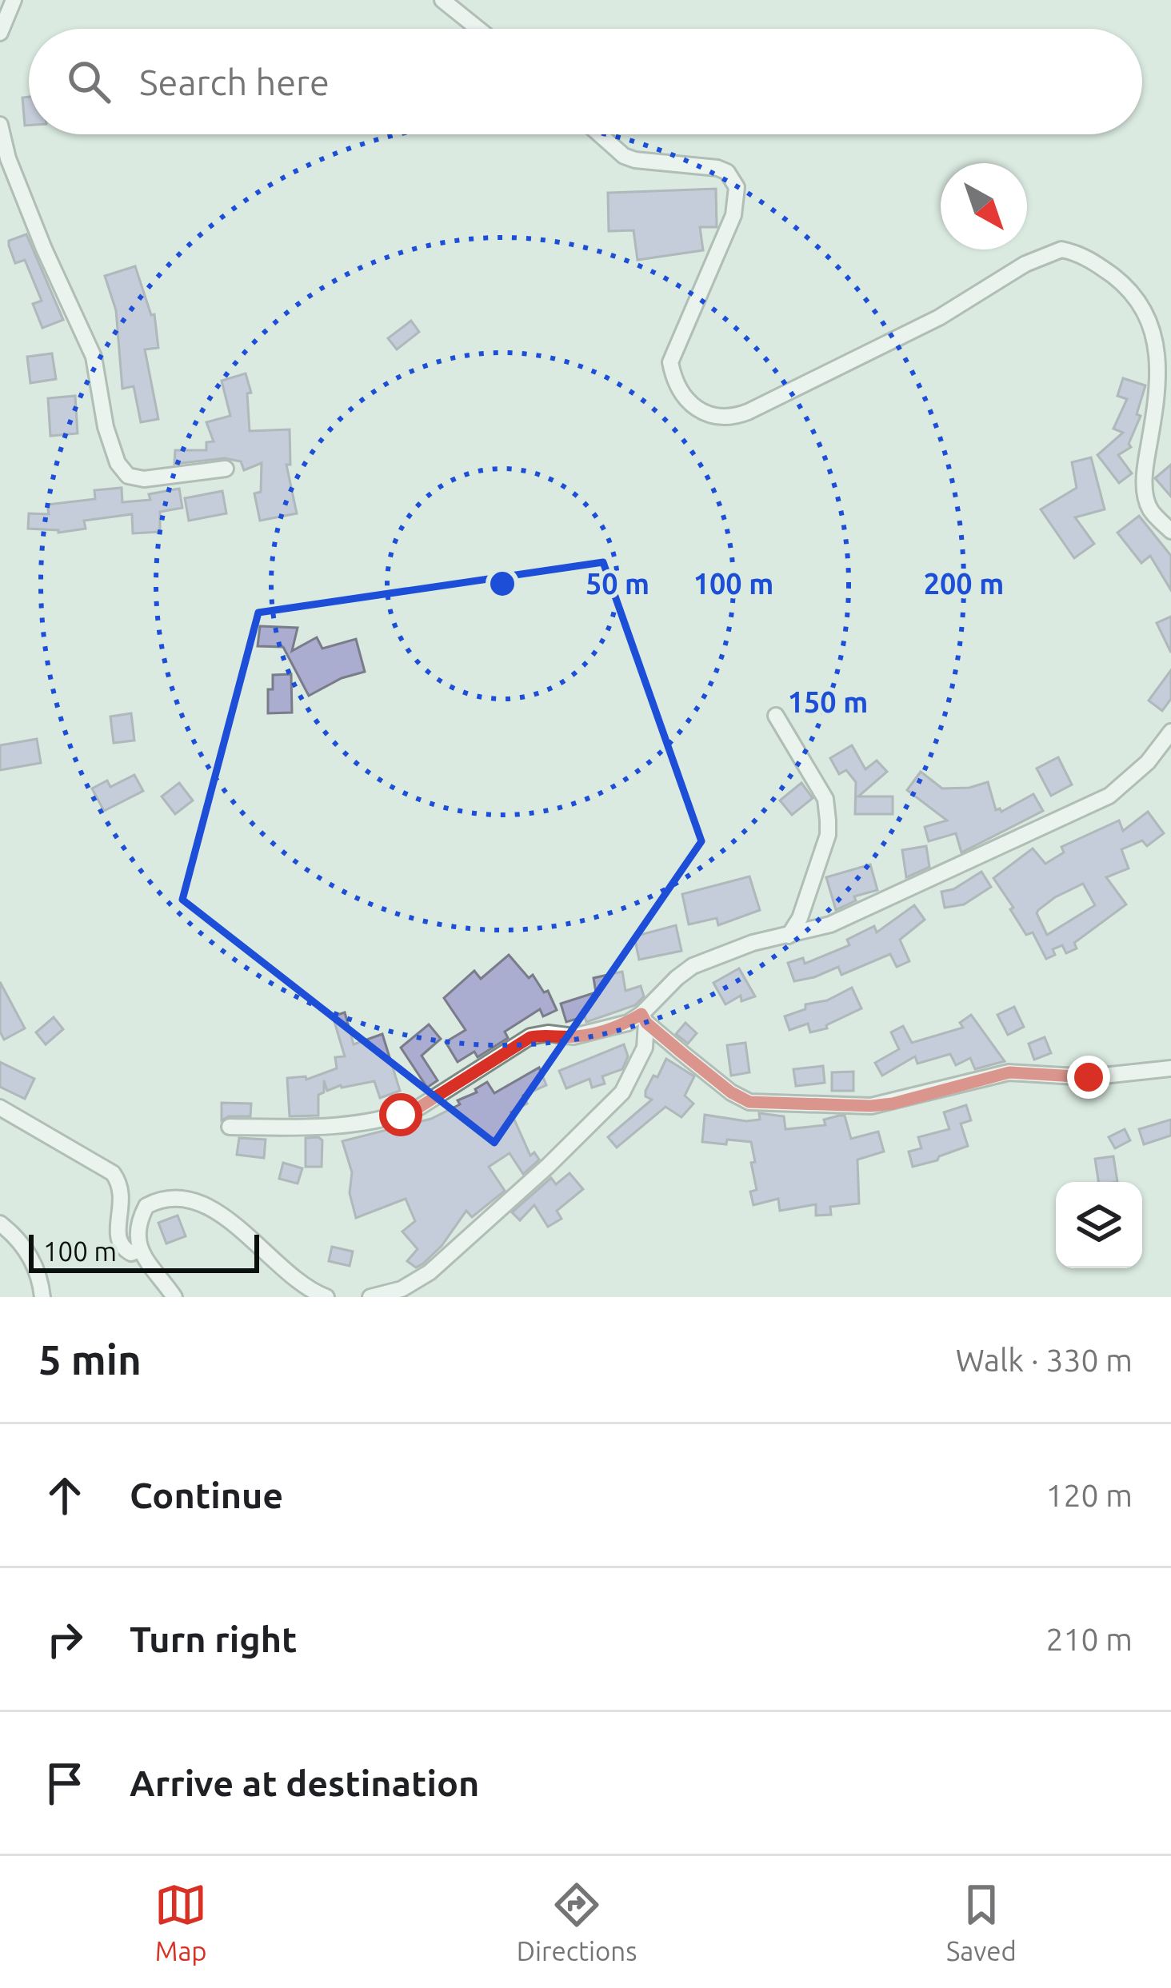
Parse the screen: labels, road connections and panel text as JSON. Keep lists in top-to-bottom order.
{
  "scale_bar": "100 m",
  "north": "bottom right",
  "page": {
    "search": "Search here",
    "scale": "100 m",
    "heading": ["5 min", "Walk · 330 m"],
    "list": [
      ["Continue", "120 m"],
      ["Turn right", "210 m"],
      "Arrive at destination"
    ],
    "nav": ["Map", "Directions", "Saved"]
  },
  "rings": [
    "50 m",
    "100 m",
    "200 m",
    "150 m"
  ]
}
